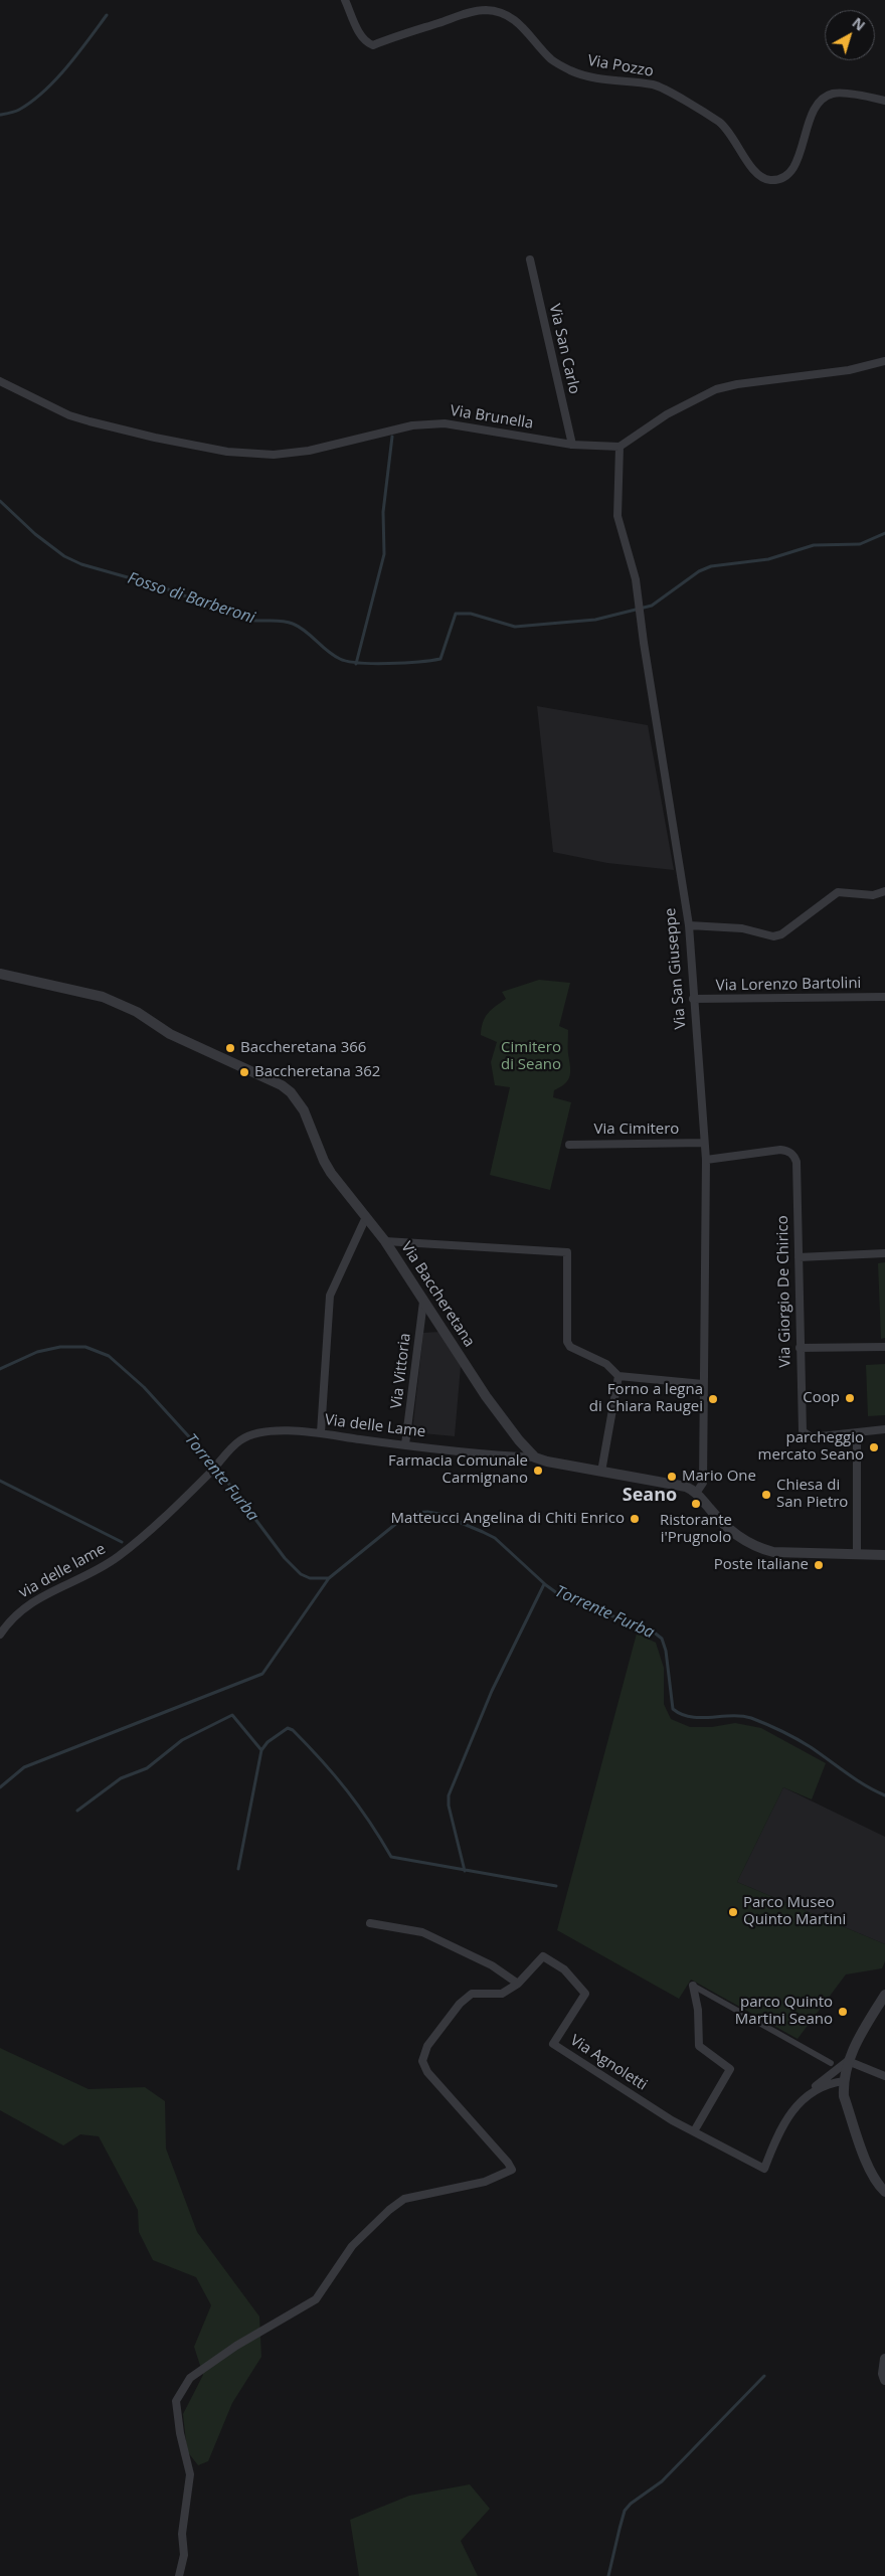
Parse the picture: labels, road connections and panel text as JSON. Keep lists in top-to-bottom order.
{
  "streets": {
    "street": [
      "Via Pozzo",
      "Via San Carlo",
      "Via Brunella",
      "Via San Giuseppe",
      "Via Lorenzo Bartolini",
      "Via Cimitero",
      "Via Giorgio De Chirico",
      "Via Baccheretana",
      "Via Vittoria",
      "Via delle Lame",
      "via delle lame",
      "Via Agnoletti"
    ]
  },
  "crossings": [
    ["Via San Carlo", "Via Brunella"],
    ["Via Brunella", "Via San Giuseppe"],
    ["Via San Giuseppe", "Via Lorenzo Bartolini"],
    ["Via San Giuseppe", "Via Cimitero"],
    ["Via San Giuseppe", "Via Giorgio De Chirico"],
    ["Via San Giuseppe", "Via Baccheretana"],
    ["Via Baccheretana", "Via Vittoria"],
    ["Via Baccheretana", "Via delle Lame"],
    ["Via Vittoria", "Via delle Lame"],
    ["Via delle Lame", "via delle lame"]
  ],
  "districts": ["Seano"],
  "water": ["Fosso di Barberoni", "Torrente Furba"],
  "parks": ["Cimitero di Seano"],
  "places": [
    "Baccheretana 366",
    "Baccheretana 362",
    "Coop",
    "Forno a legna di Chiara Raugei",
    "parcheggio mercato Seano",
    "Farmacia Comunale Carmignano",
    "Mario One",
    "Chiesa di San Pietro",
    "Ristorante i'Prugnolo",
    "Matteucci Angelina di Chiti Enrico",
    "Poste Italiane",
    "Parco Museo Quinto Martini",
    "parco Quinto Martini Seano"
  ],
  "north": "top right"
}
